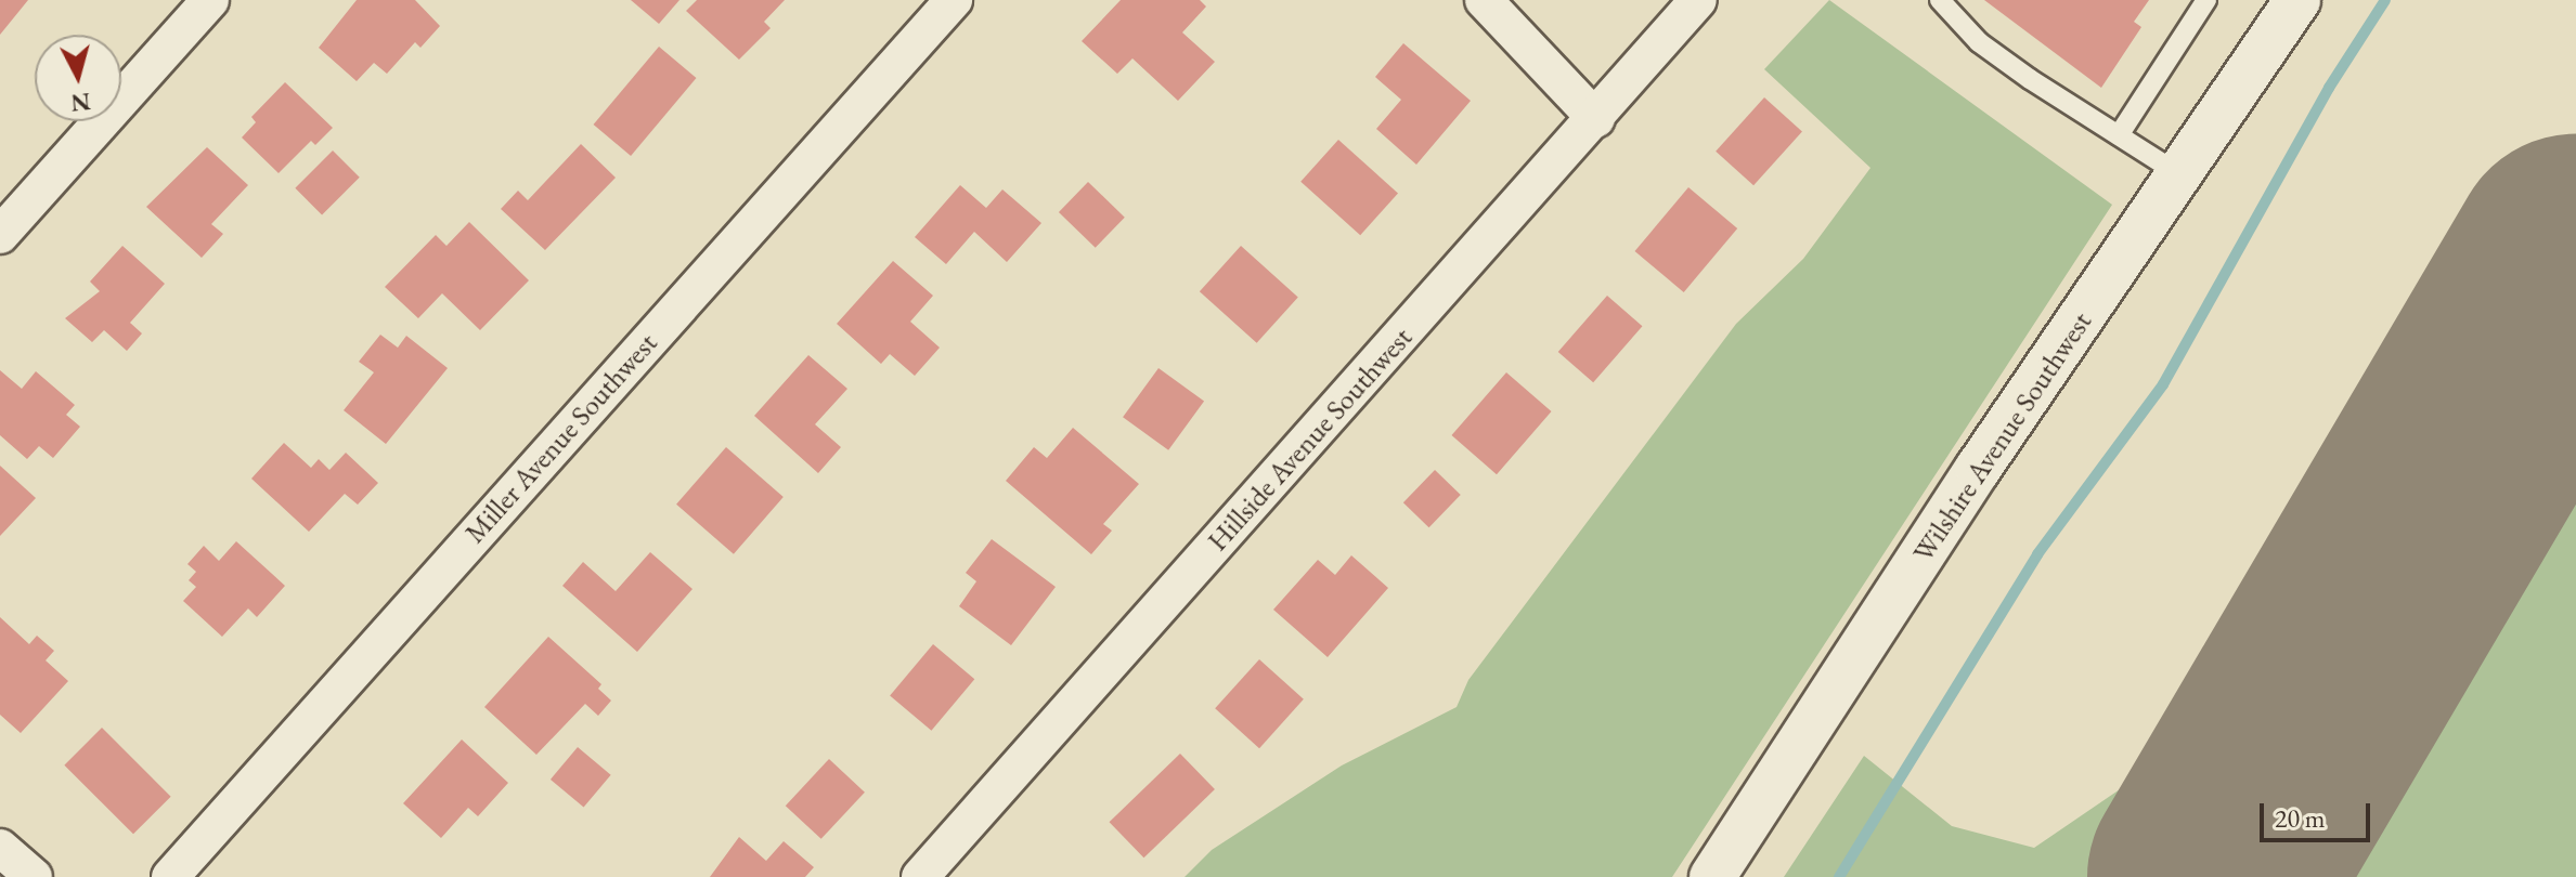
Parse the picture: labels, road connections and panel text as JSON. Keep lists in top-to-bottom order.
{
  "streets": {
    "street": ["Wilshire Avenue Southwest", "Miller Avenue Southwest", "Hillside Avenue Southwest"]
  },
  "scale_bar": "20 m",
  "north": "bottom"
}
